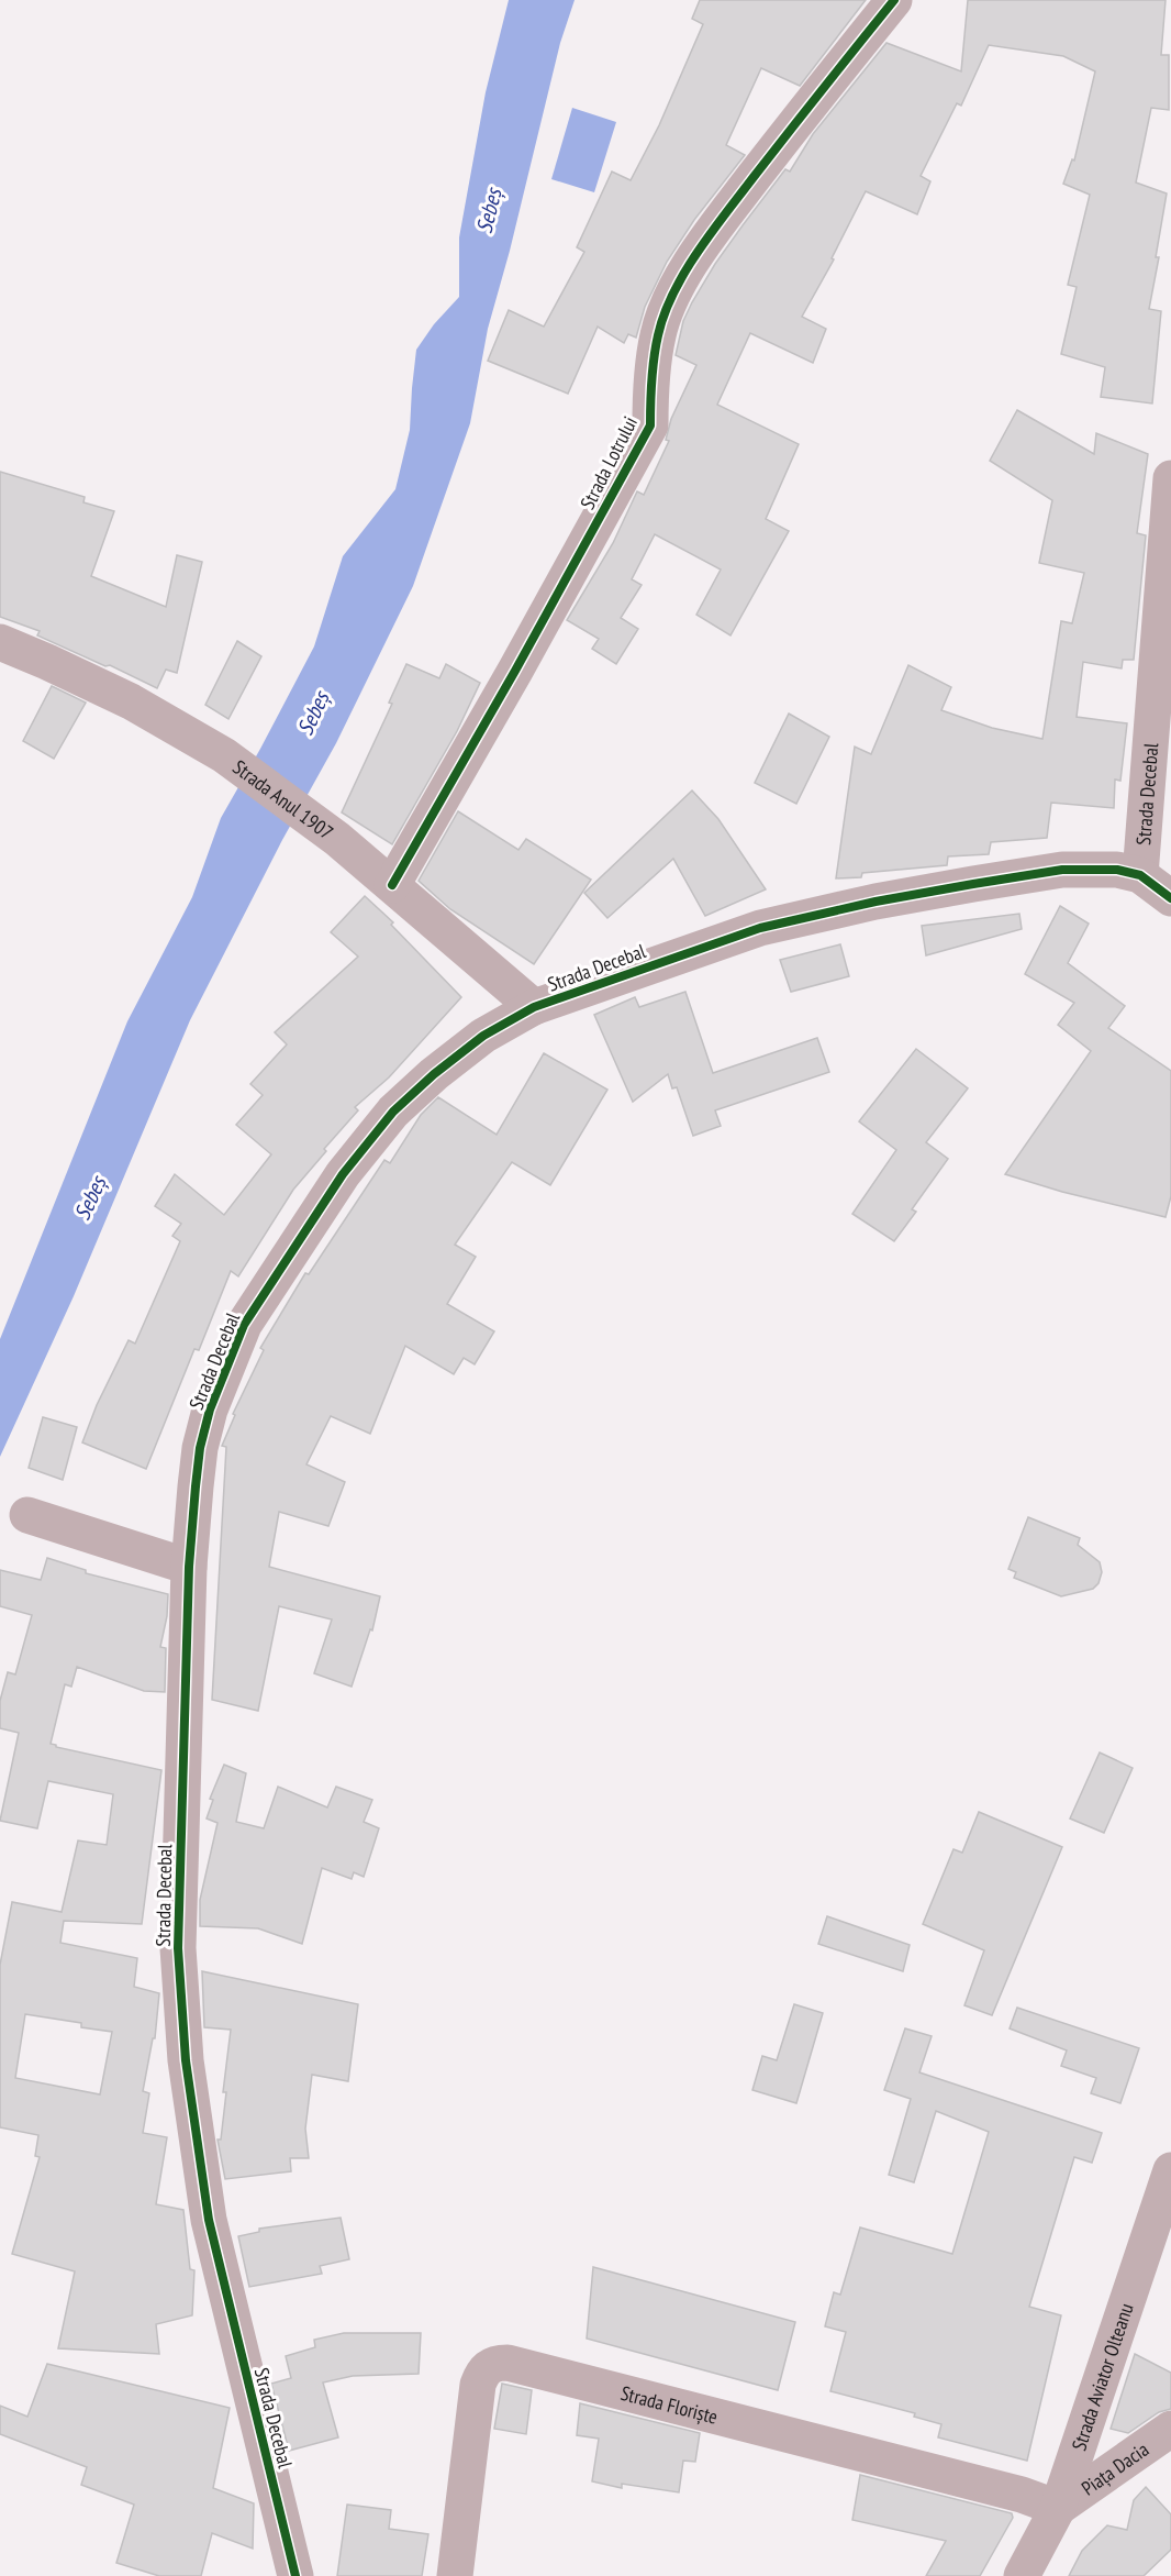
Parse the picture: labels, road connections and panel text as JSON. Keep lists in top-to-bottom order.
{
  "streets": {
    "street": [
      "Strada Lotrului",
      "Strada Decebal",
      "Strada Anul 1907",
      "Strada Aviator Olteanu",
      "Strada Floriște",
      "Piața Dacia"
    ]
  },
  "crossings": [
    ["Strada Lotrului", "Strada Anul 1907"],
    ["Strada Decebal", "Strada Anul 1907"],
    ["Strada Aviator Olteanu", "Strada Floriște"],
    ["Strada Aviator Olteanu", "Piața Dacia"],
    ["Strada Floriște", "Piața Dacia"]
  ],
  "water": ["Sebeș"]
}
